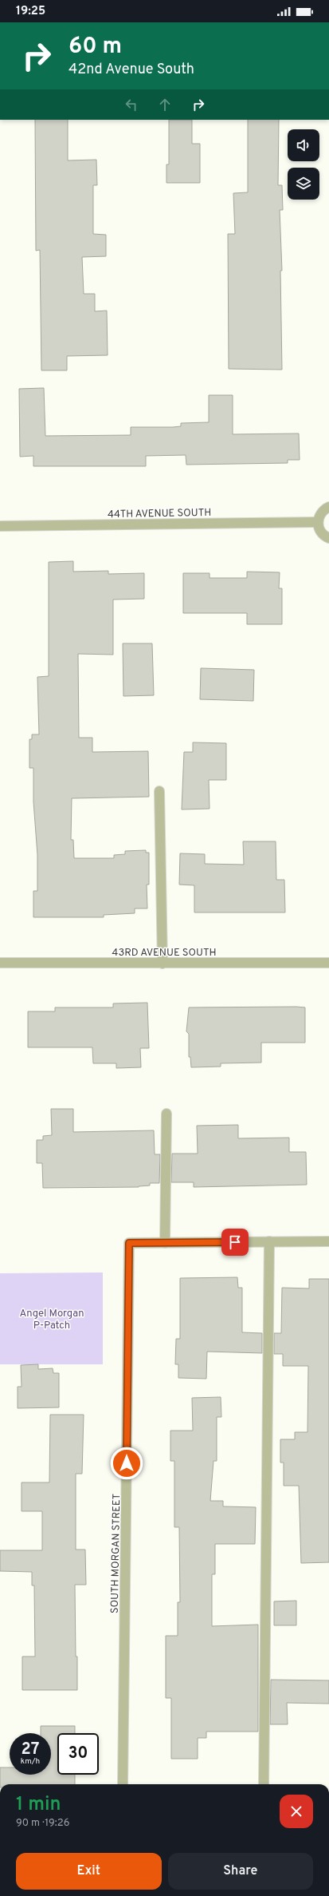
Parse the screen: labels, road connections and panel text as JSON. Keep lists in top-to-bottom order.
{
  "streets": {
    "street": ["44TH AVENUE SOUTH", "43RD AVENUE SOUTH", "SOUTH MORGAN STREET"]
  },
  "parks": ["Angel Morgan P-Patch"],
  "page": {
    "status": "19:25",
    "turn": ["60 m", "42nd Avenue South"],
    "speed": "27 km/h",
    "limit": "30",
    "heading": ["1 min", "90 m · 19:26"],
    "buttons": ["Exit", "Share"]
  }
}
